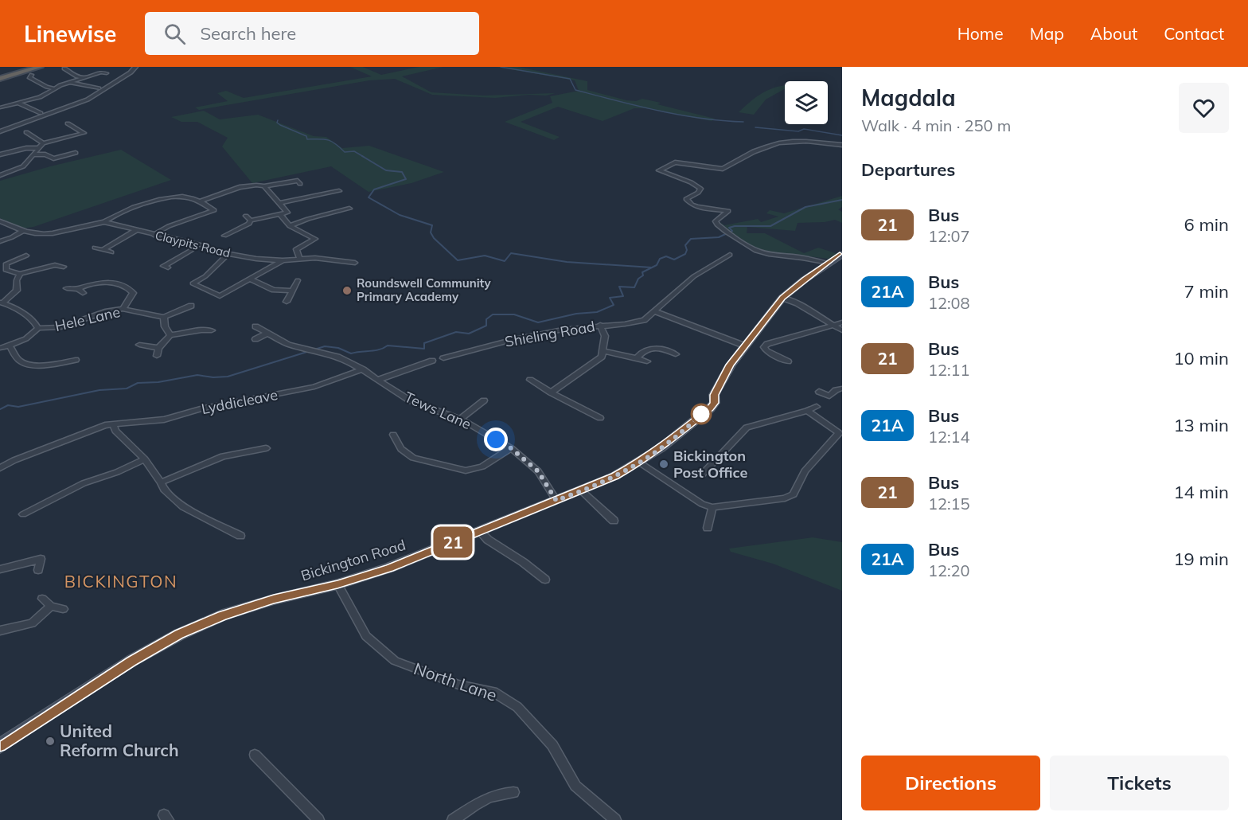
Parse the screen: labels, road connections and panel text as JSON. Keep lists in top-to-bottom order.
{
  "streets": {
    "main road": ["Bickington Road"],
    "street": [
      "Claypits Road",
      "Hele Lane",
      "Shieling Road",
      "Lyddicleave",
      "Tews Lane",
      "North Lane"
    ]
  },
  "crossings": [
    ["Lyddicleave", "Tews Lane"],
    ["Tews Lane", "Bickington Road"],
    ["Bickington Road", "North Lane"]
  ],
  "districts": ["BICKINGTON"],
  "places": ["Roundswell Community Primary Academy", "Bickington Post Office", "United Reform Church"],
  "lines": ["bus line 21"],
  "page": {
    "header": "Linewise",
    "search": "Search here",
    "nav": [
      "Home",
      "Map",
      "About",
      "Contact"
    ],
    "on_map": "21",
    "heading": [
      ["Magdala", "Walk · 4 min · 250 m"],
      "Departures"
    ],
    "list": [
      {
        "mark": "21",
        "name": "Bus",
        "note": "12:07",
        "value": "6 min"
      },
      {
        "mark": "21A",
        "name": "Bus",
        "note": "12:08",
        "value": "7 min"
      },
      {
        "mark": "21",
        "name": "Bus",
        "note": "12:11",
        "value": "10 min"
      },
      {
        "mark": "21A",
        "name": "Bus",
        "note": "12:14",
        "value": "13 min"
      },
      {
        "mark": "21",
        "name": "Bus",
        "note": "12:15",
        "value": "14 min"
      },
      {
        "mark": "21A",
        "name": "Bus",
        "note": "12:20",
        "value": "19 min"
      }
    ],
    "buttons": ["Directions", "Tickets"]
  }
}
